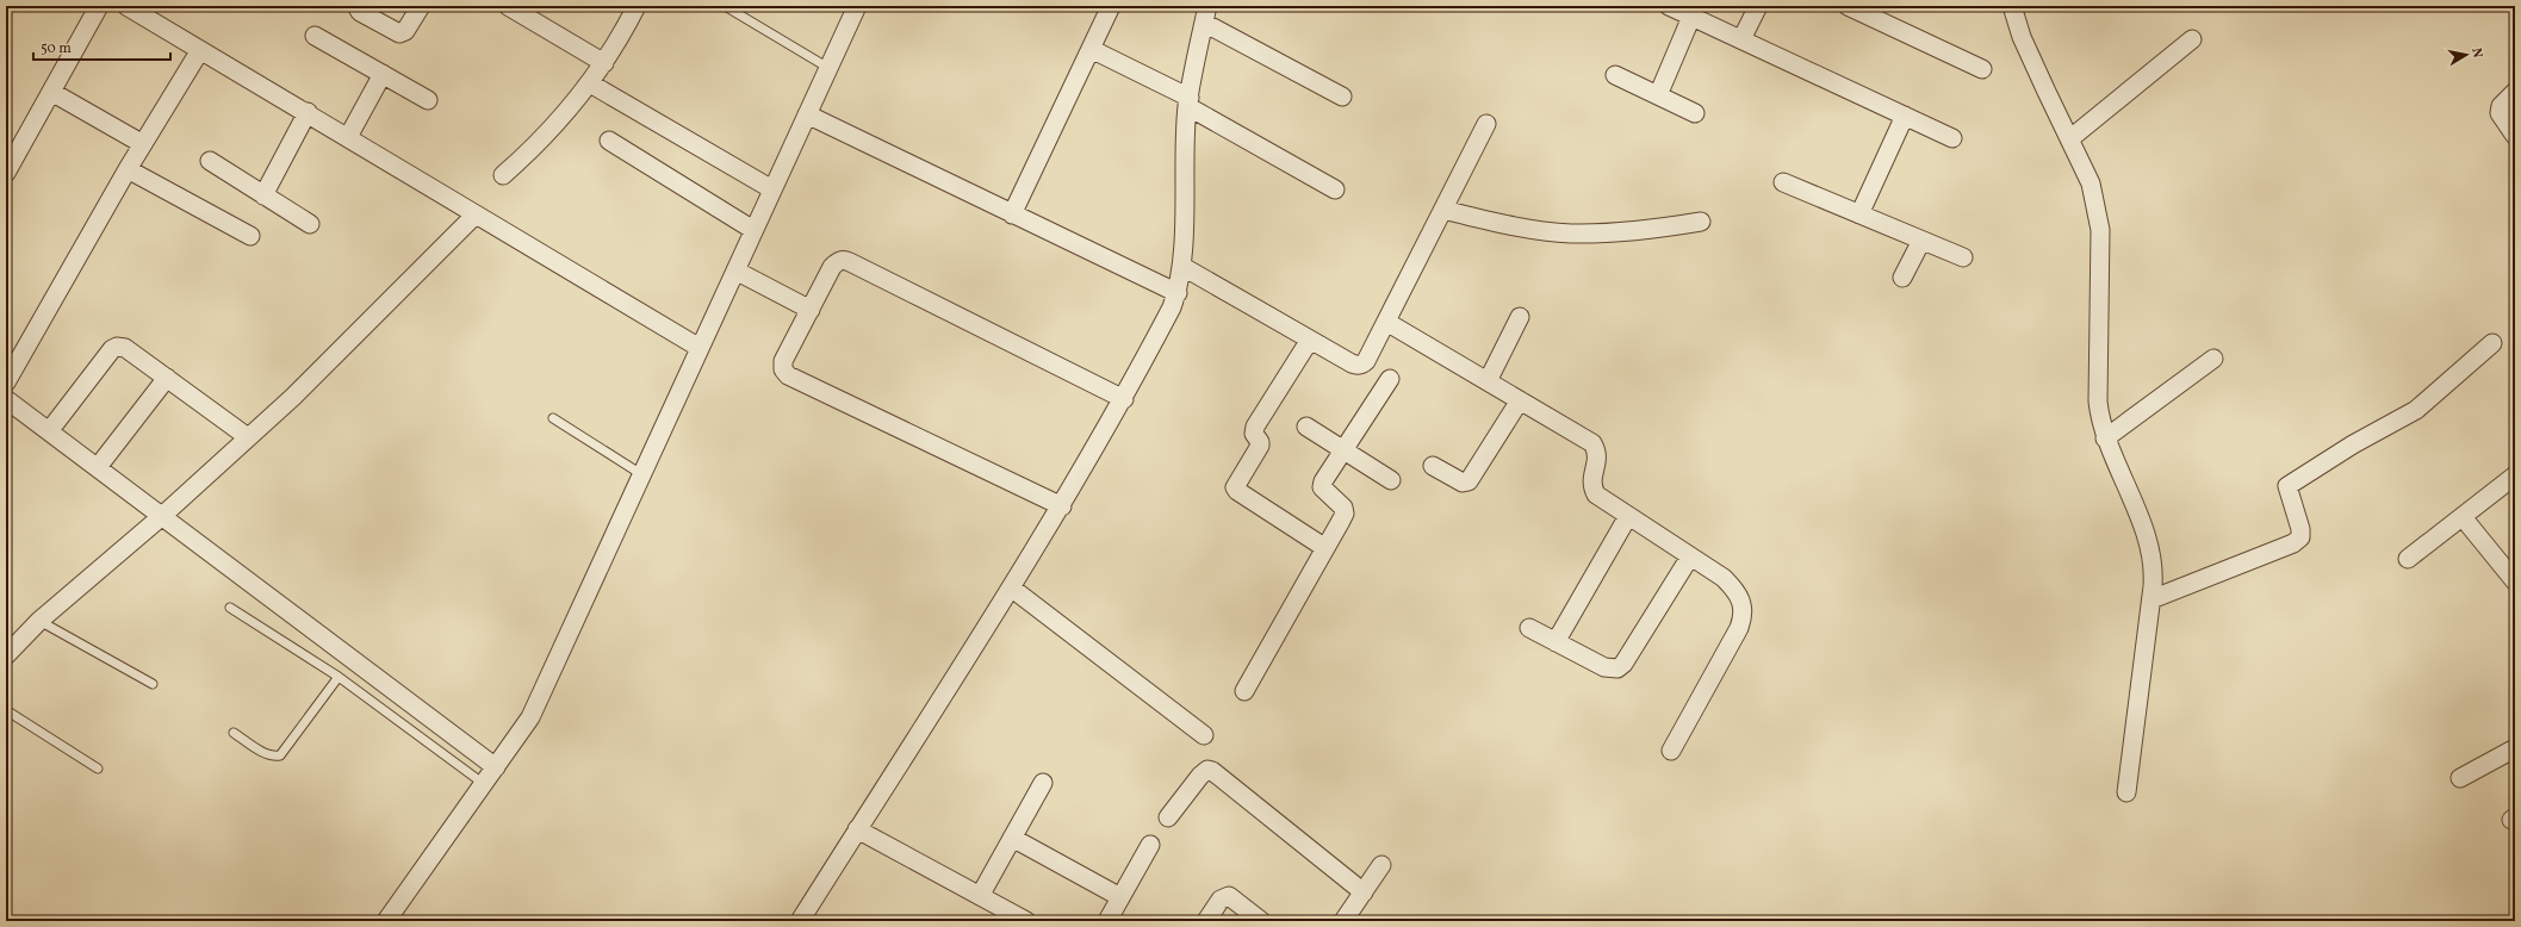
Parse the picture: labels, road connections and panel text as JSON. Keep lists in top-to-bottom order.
{
  "scale_bar": "50 m",
  "north": "right"
}
